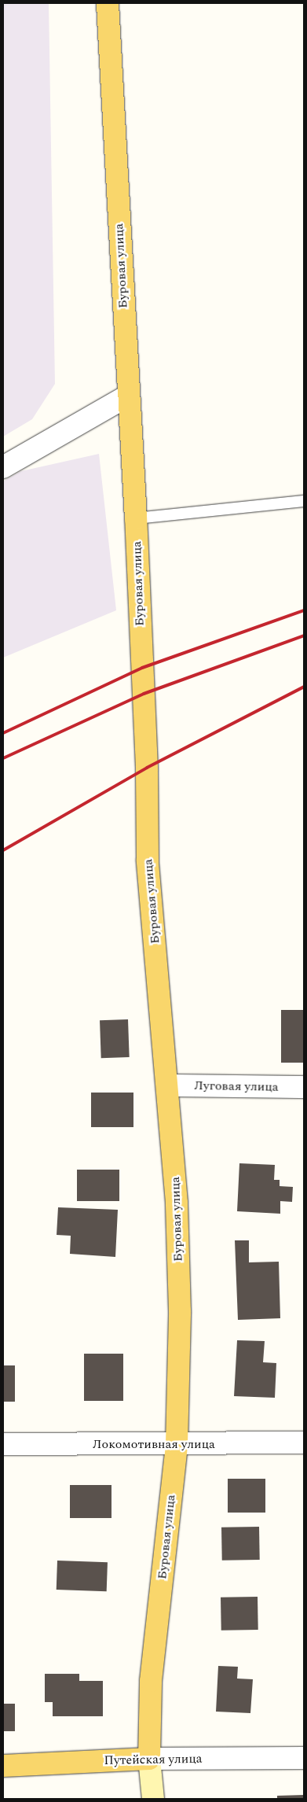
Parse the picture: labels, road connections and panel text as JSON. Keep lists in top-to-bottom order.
{
  "streets": {
    "main road": ["Буровая улица", "Путейская улица"],
    "street": ["Луговая улица", "Локомотивная улица"]
  },
  "crossings": [
    ["Буровая улица", "Луговая улица"],
    ["Буровая улица", "Локомотивная улица"],
    ["Буровая улица", "Путейская улица"]
  ]
}
